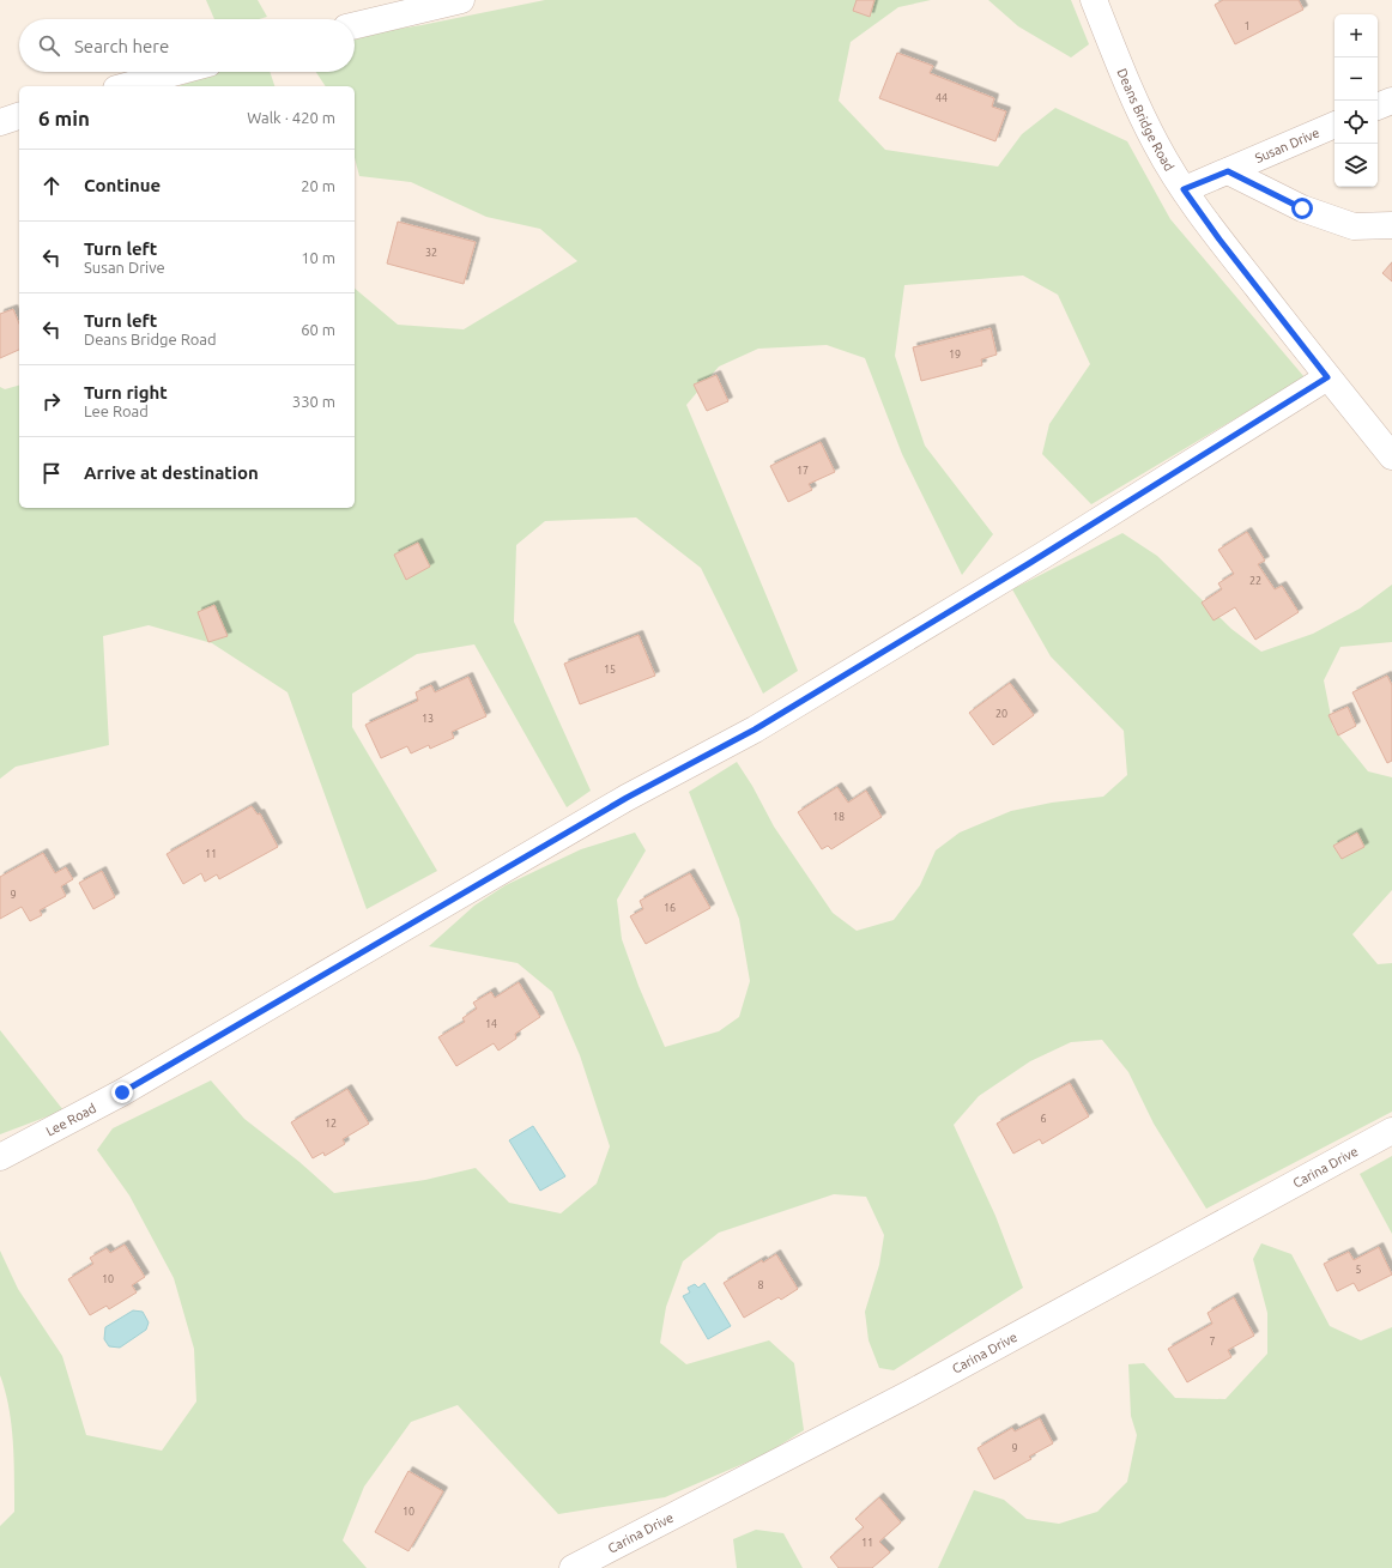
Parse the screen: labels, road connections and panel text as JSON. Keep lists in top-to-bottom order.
{
  "streets": {
    "street": [
      "Deans Bridge Road",
      "Susan Drive",
      "Lee Road",
      "Carina Drive"
    ]
  },
  "crossings": [
    ["Deans Bridge Road", "Susan Drive"],
    ["Deans Bridge Road", "Lee Road"]
  ],
  "house_numbers": [
    "1",
    "44",
    "32",
    "19",
    "17",
    "22",
    "15",
    "20",
    "13",
    "18",
    "11",
    "9",
    "16",
    "14",
    "6",
    "12",
    "5",
    "10",
    "8",
    "7",
    "9",
    "10",
    "11"
  ],
  "page": {
    "map_buttons": ["+", "−"],
    "search": "Search here",
    "heading": ["6 min", "Walk · 420 m"],
    "list": [
      ["Continue", "20 m"],
      ["Turn left", "Susan Drive", "10 m"],
      ["Turn left", "Deans Bridge Road", "60 m"],
      ["Turn right", "Lee Road", "330 m"],
      "Arrive at destination"
    ]
  }
}
